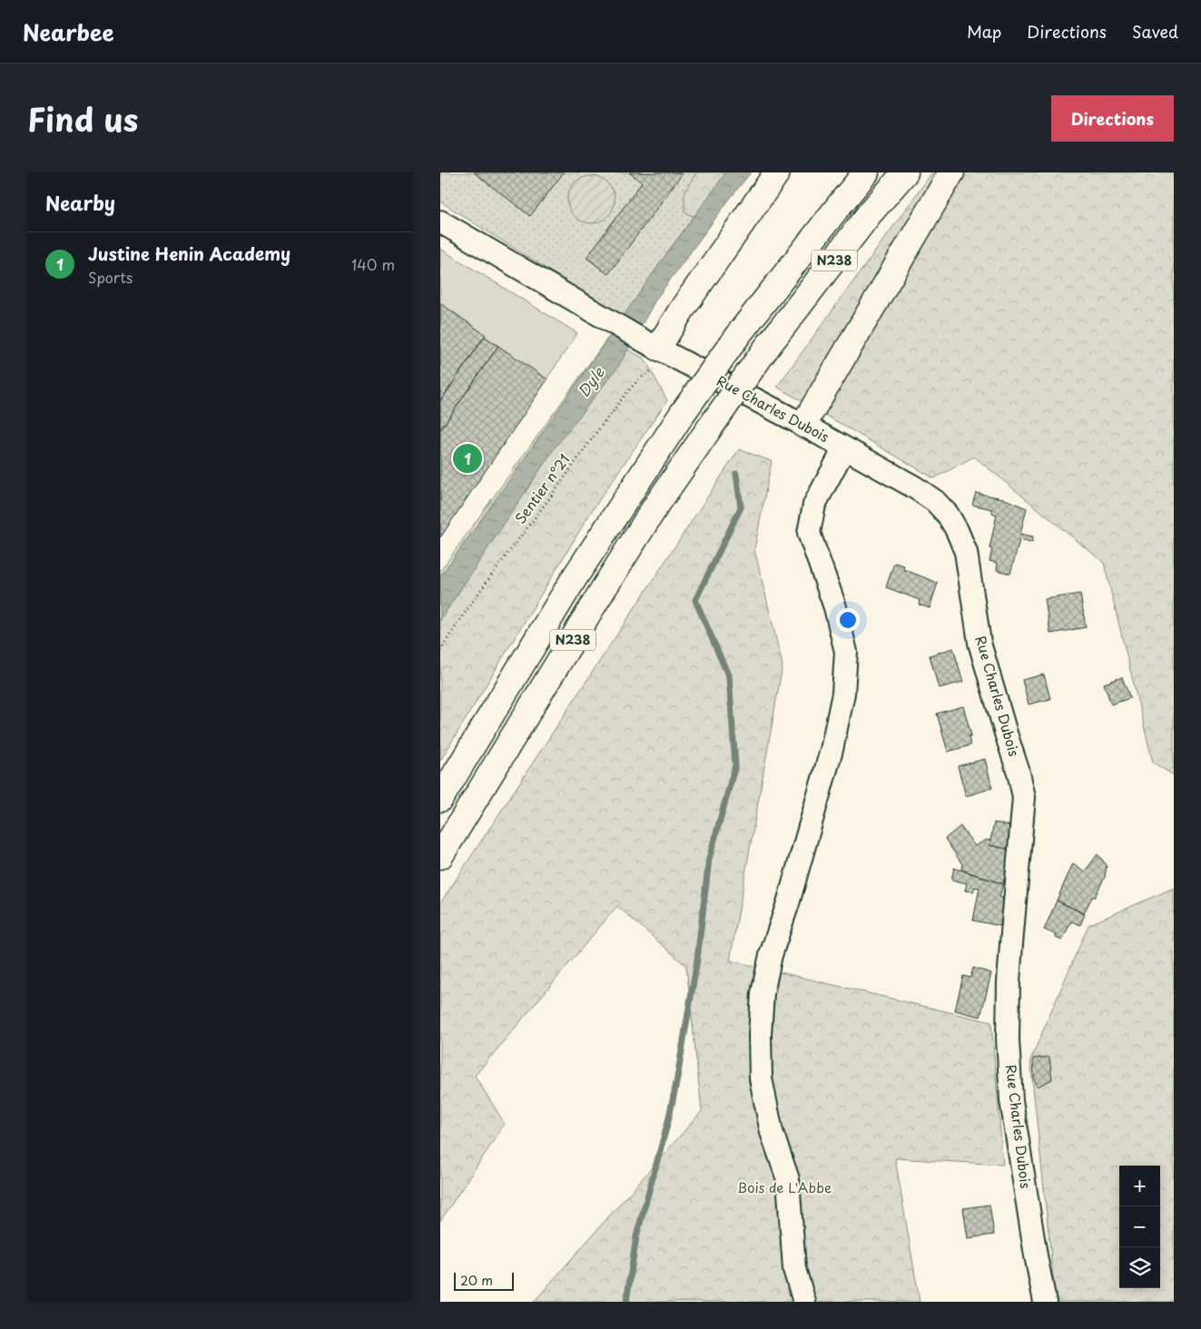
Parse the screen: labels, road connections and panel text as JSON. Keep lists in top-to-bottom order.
{
  "streets": {
    "highway": ["N238"],
    "street": ["Rue Charles Dubois"],
    "path": ["Sentier n°21"]
  },
  "crossings": [
    ["Rue Charles Dubois", "Sentier n°21"]
  ],
  "water": ["Dyle"],
  "parks": ["Bois de L'Abbe"],
  "scale_bar": "20 m",
  "page": {
    "header": "Nearbee",
    "nav": ["Map", "Directions", "Saved"],
    "title": "Find us",
    "buttons": "Directions",
    "heading": "Nearby",
    "list": [
      {
        "mark": "1",
        "name": "Justine Henin Academy",
        "note": "Sports",
        "value": "140 m"
      }
    ],
    "pins": "1",
    "map_buttons": ["+", "−"],
    "scale": "20 m"
  }
}
